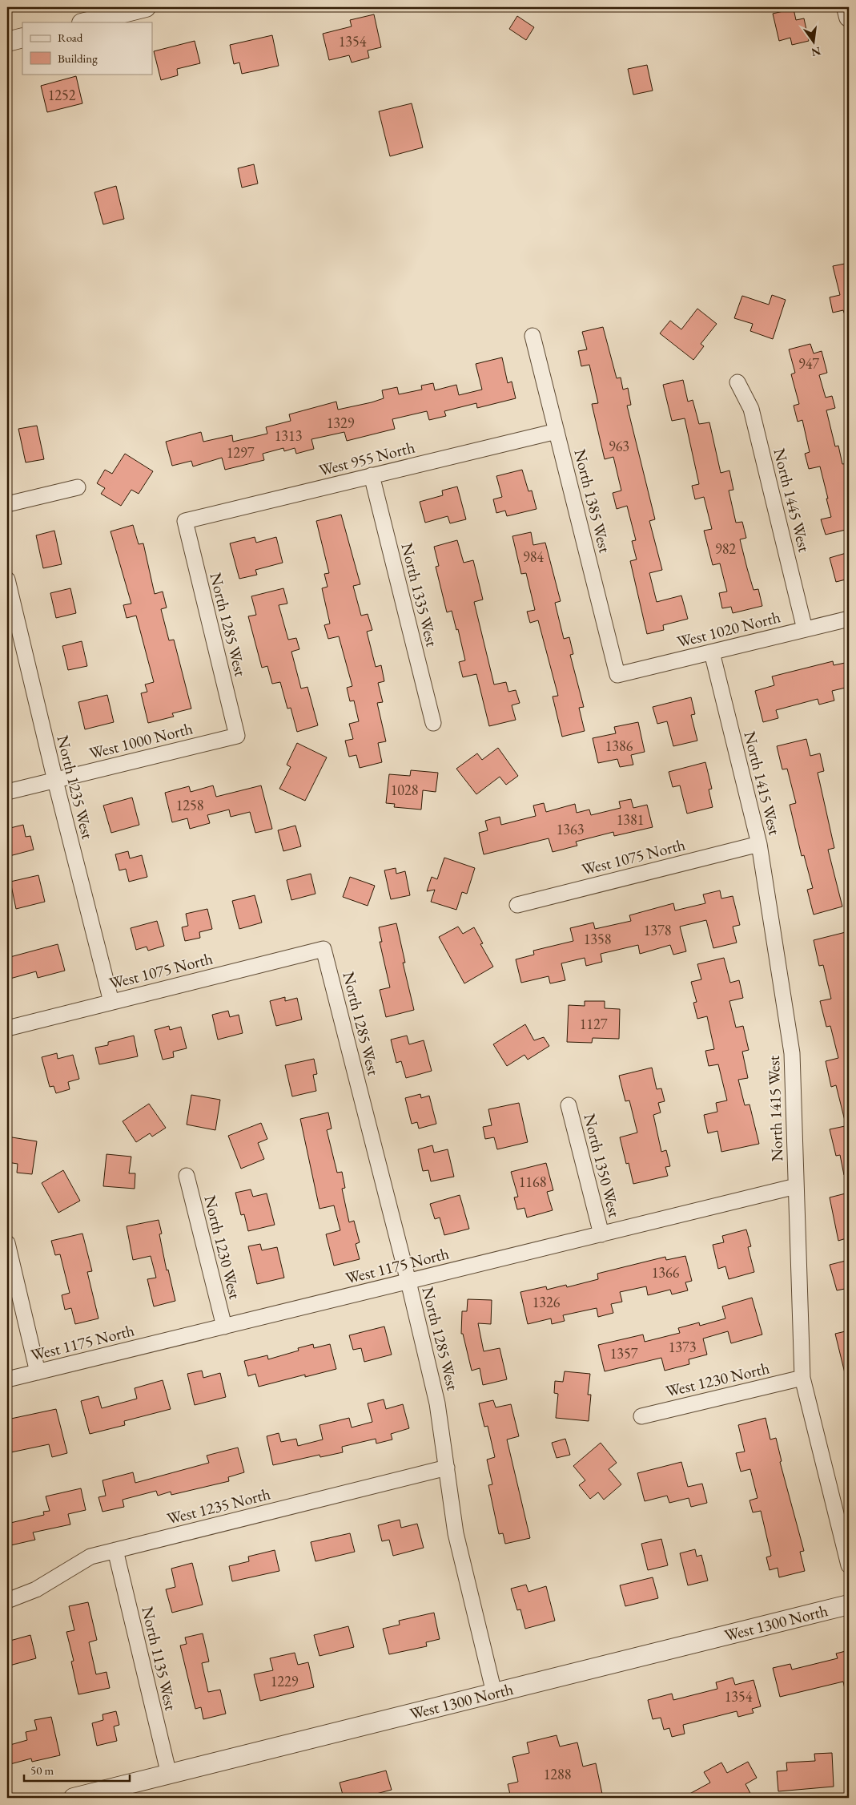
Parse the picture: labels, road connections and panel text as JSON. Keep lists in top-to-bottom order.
{
  "streets": {
    "street": [
      "West 955 North",
      "North 1445 West",
      "North 1385 West",
      "North 1335 West",
      "North 1285 West",
      "West 1020 North",
      "West 1000 North",
      "North 1415 West",
      "North 1235 West",
      "West 1075 North",
      "North 1350 West",
      "North 1230 West",
      "West 1175 North",
      "West 1230 North",
      "West 1235 North",
      "West 1300 North",
      "North 1135 West"
    ]
  },
  "crossings": [
    ["West 955 North", "North 1385 West"],
    ["West 955 North", "North 1335 West"],
    ["West 955 North", "North 1285 West"],
    ["North 1445 West", "West 1020 North"],
    ["North 1385 West", "West 1020 North"],
    ["North 1285 West", "West 1000 North"],
    ["North 1285 West", "West 1075 North"],
    ["North 1285 West", "West 1175 North"],
    ["North 1285 West", "West 1235 North"],
    ["North 1285 West", "West 1300 North"],
    ["West 1020 North", "North 1415 West"],
    ["West 1000 North", "North 1235 West"],
    ["North 1415 West", "West 1075 North"],
    ["North 1415 West", "West 1175 North"],
    ["North 1415 West", "West 1230 North"],
    ["North 1235 West", "West 1075 North"],
    ["North 1350 West", "West 1175 North"],
    ["North 1230 West", "West 1175 North"],
    ["West 1235 North", "North 1135 West"],
    ["West 1300 North", "North 1135 West"]
  ],
  "house_numbers": [
    "1354",
    "1252",
    "947",
    "1329",
    "1313",
    "963",
    "1297",
    "982",
    "984",
    "1386",
    "1028",
    "1258",
    "1381",
    "1363",
    "1378",
    "1358",
    "1127",
    "1168",
    "1366",
    "1326",
    "1373",
    "1357",
    "1229",
    "1354",
    "1288"
  ],
  "legend": ["Road", "Building"],
  "scale_bar": "50 m",
  "north": "bottom"
}
